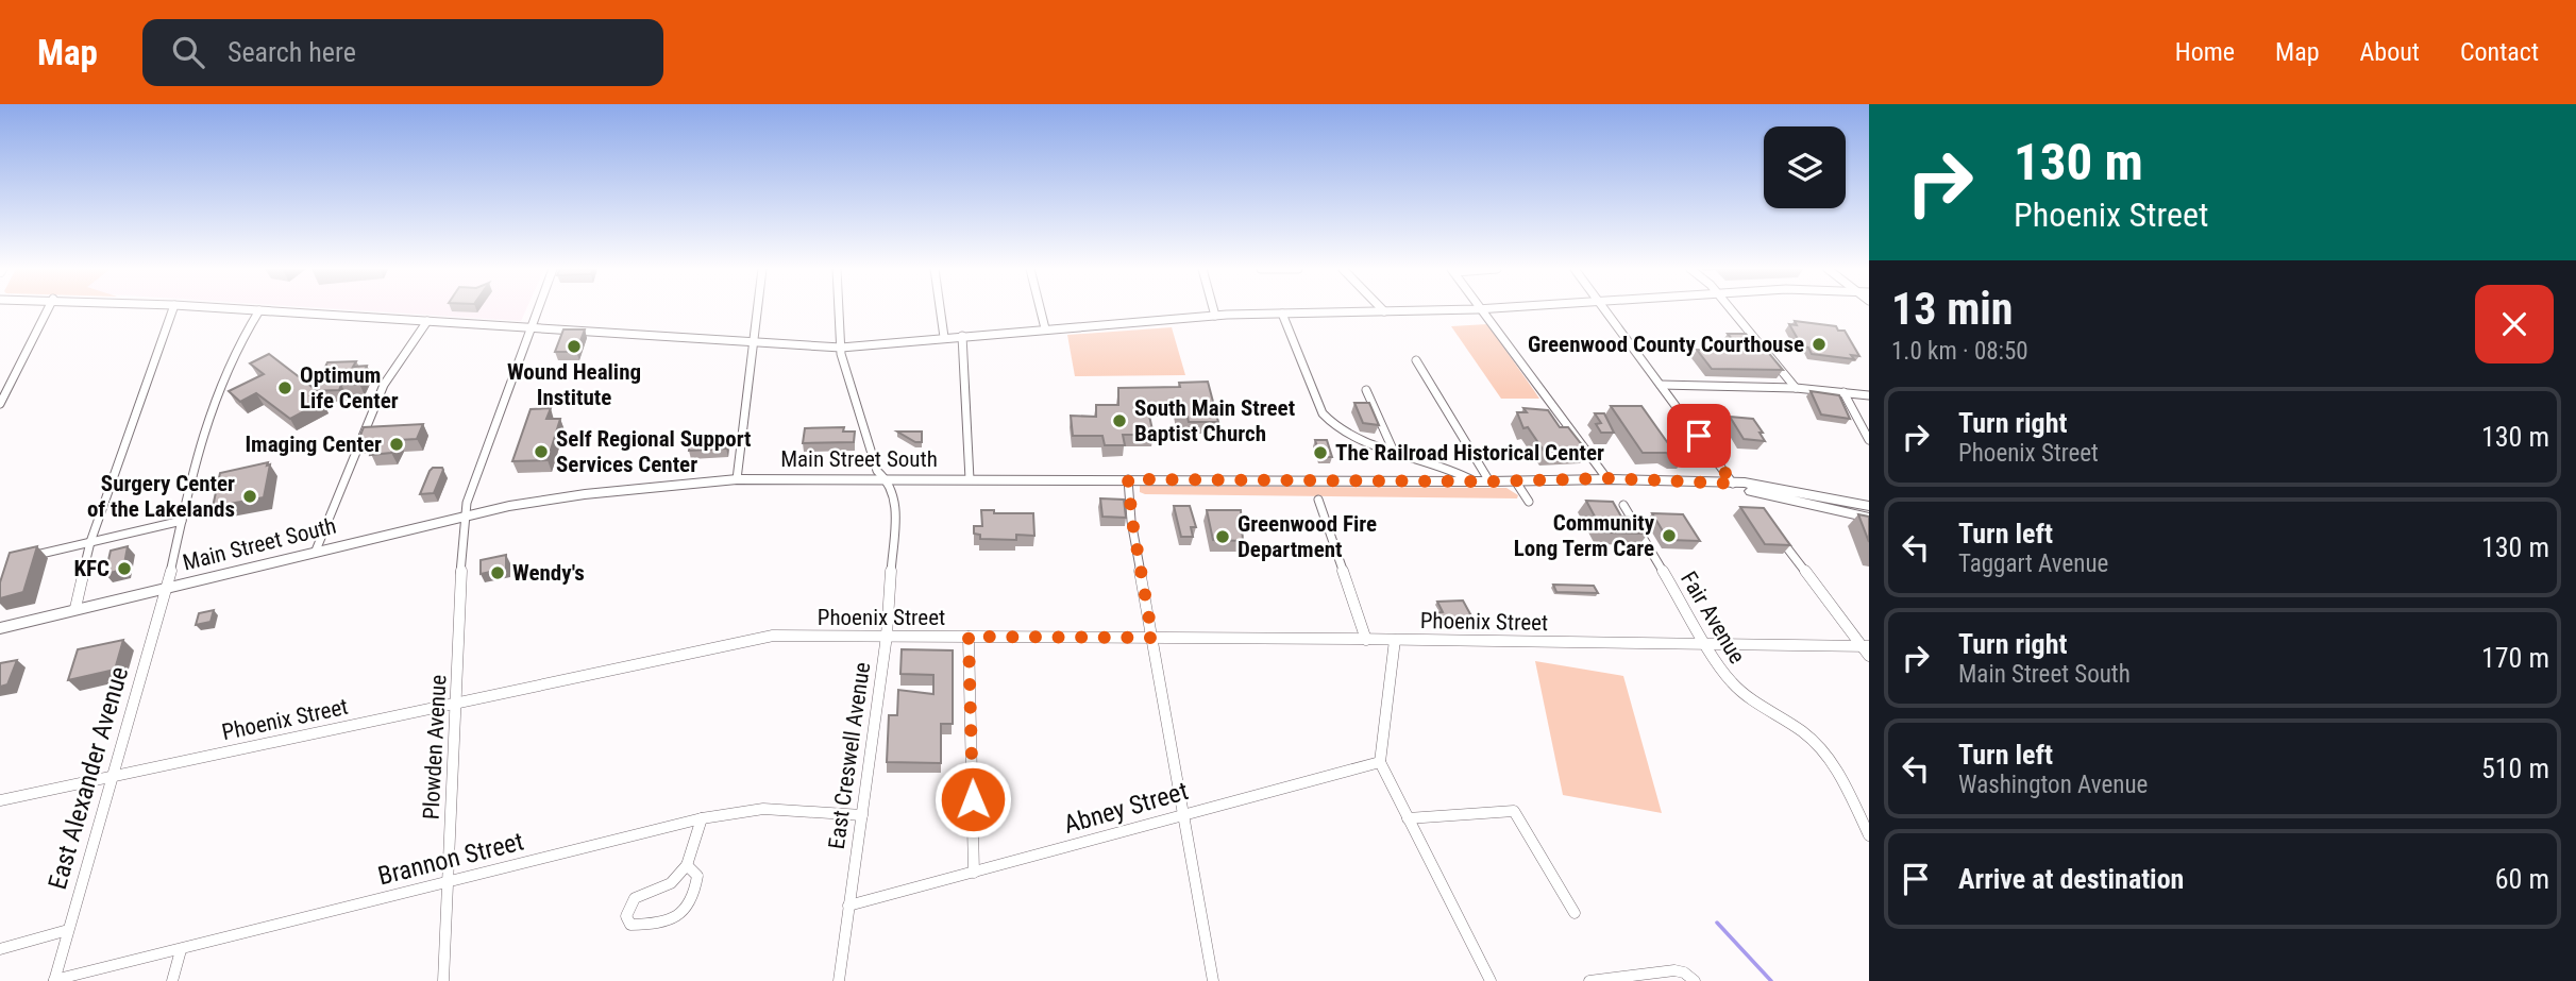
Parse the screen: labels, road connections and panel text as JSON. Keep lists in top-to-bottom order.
{
  "streets": {
    "main road": ["Main Street South"],
    "street": [
      "Phoenix Street",
      "Fair Avenue",
      "Plowden Avenue",
      "East Creswell Avenue",
      "East Alexander Avenue",
      "Abney Street",
      "Brannon Street"
    ]
  },
  "crossings": [
    ["Main Street South", "Plowden Avenue"],
    ["Main Street South", "East Creswell Avenue"],
    ["Main Street South", "East Alexander Avenue"],
    ["Phoenix Street", "Fair Avenue"],
    ["Phoenix Street", "Plowden Avenue"],
    ["Phoenix Street", "East Creswell Avenue"],
    ["Phoenix Street", "East Alexander Avenue"],
    ["Plowden Avenue", "Brannon Street"],
    ["East Creswell Avenue", "Abney Street"],
    ["East Creswell Avenue", "Brannon Street"],
    ["East Alexander Avenue", "Brannon Street"]
  ],
  "places": [
    "Greenwood County Courthouse",
    "Wound Healing Institute",
    "Optimum Life Center",
    "South Main Street Baptist Church",
    "Imaging Center",
    "Self Regional Support Services Center",
    "The Railroad Historical Center",
    "Surgery Center of the Lakelands",
    "Community Long Term Care",
    "Greenwood Fire Department",
    "KFC",
    "Wendy's"
  ],
  "page": {
    "header": "Map",
    "search": "Search here",
    "nav": [
      "Home",
      "Map",
      "About",
      "Contact"
    ],
    "turn": ["130 m", "Phoenix Street"],
    "heading": ["13 min", "1.0 km · 08:50"],
    "list": [
      {
        "name": "Turn right",
        "note": "Phoenix Street",
        "value": "130 m"
      },
      {
        "name": "Turn left",
        "note": "Taggart Avenue",
        "value": "130 m"
      },
      {
        "name": "Turn right",
        "note": "Main Street South",
        "value": "170 m"
      },
      {
        "name": "Turn left",
        "note": "Washington Avenue",
        "value": "510 m"
      },
      {
        "name": "Arrive at destination",
        "value": "60 m"
      }
    ]
  }
}
